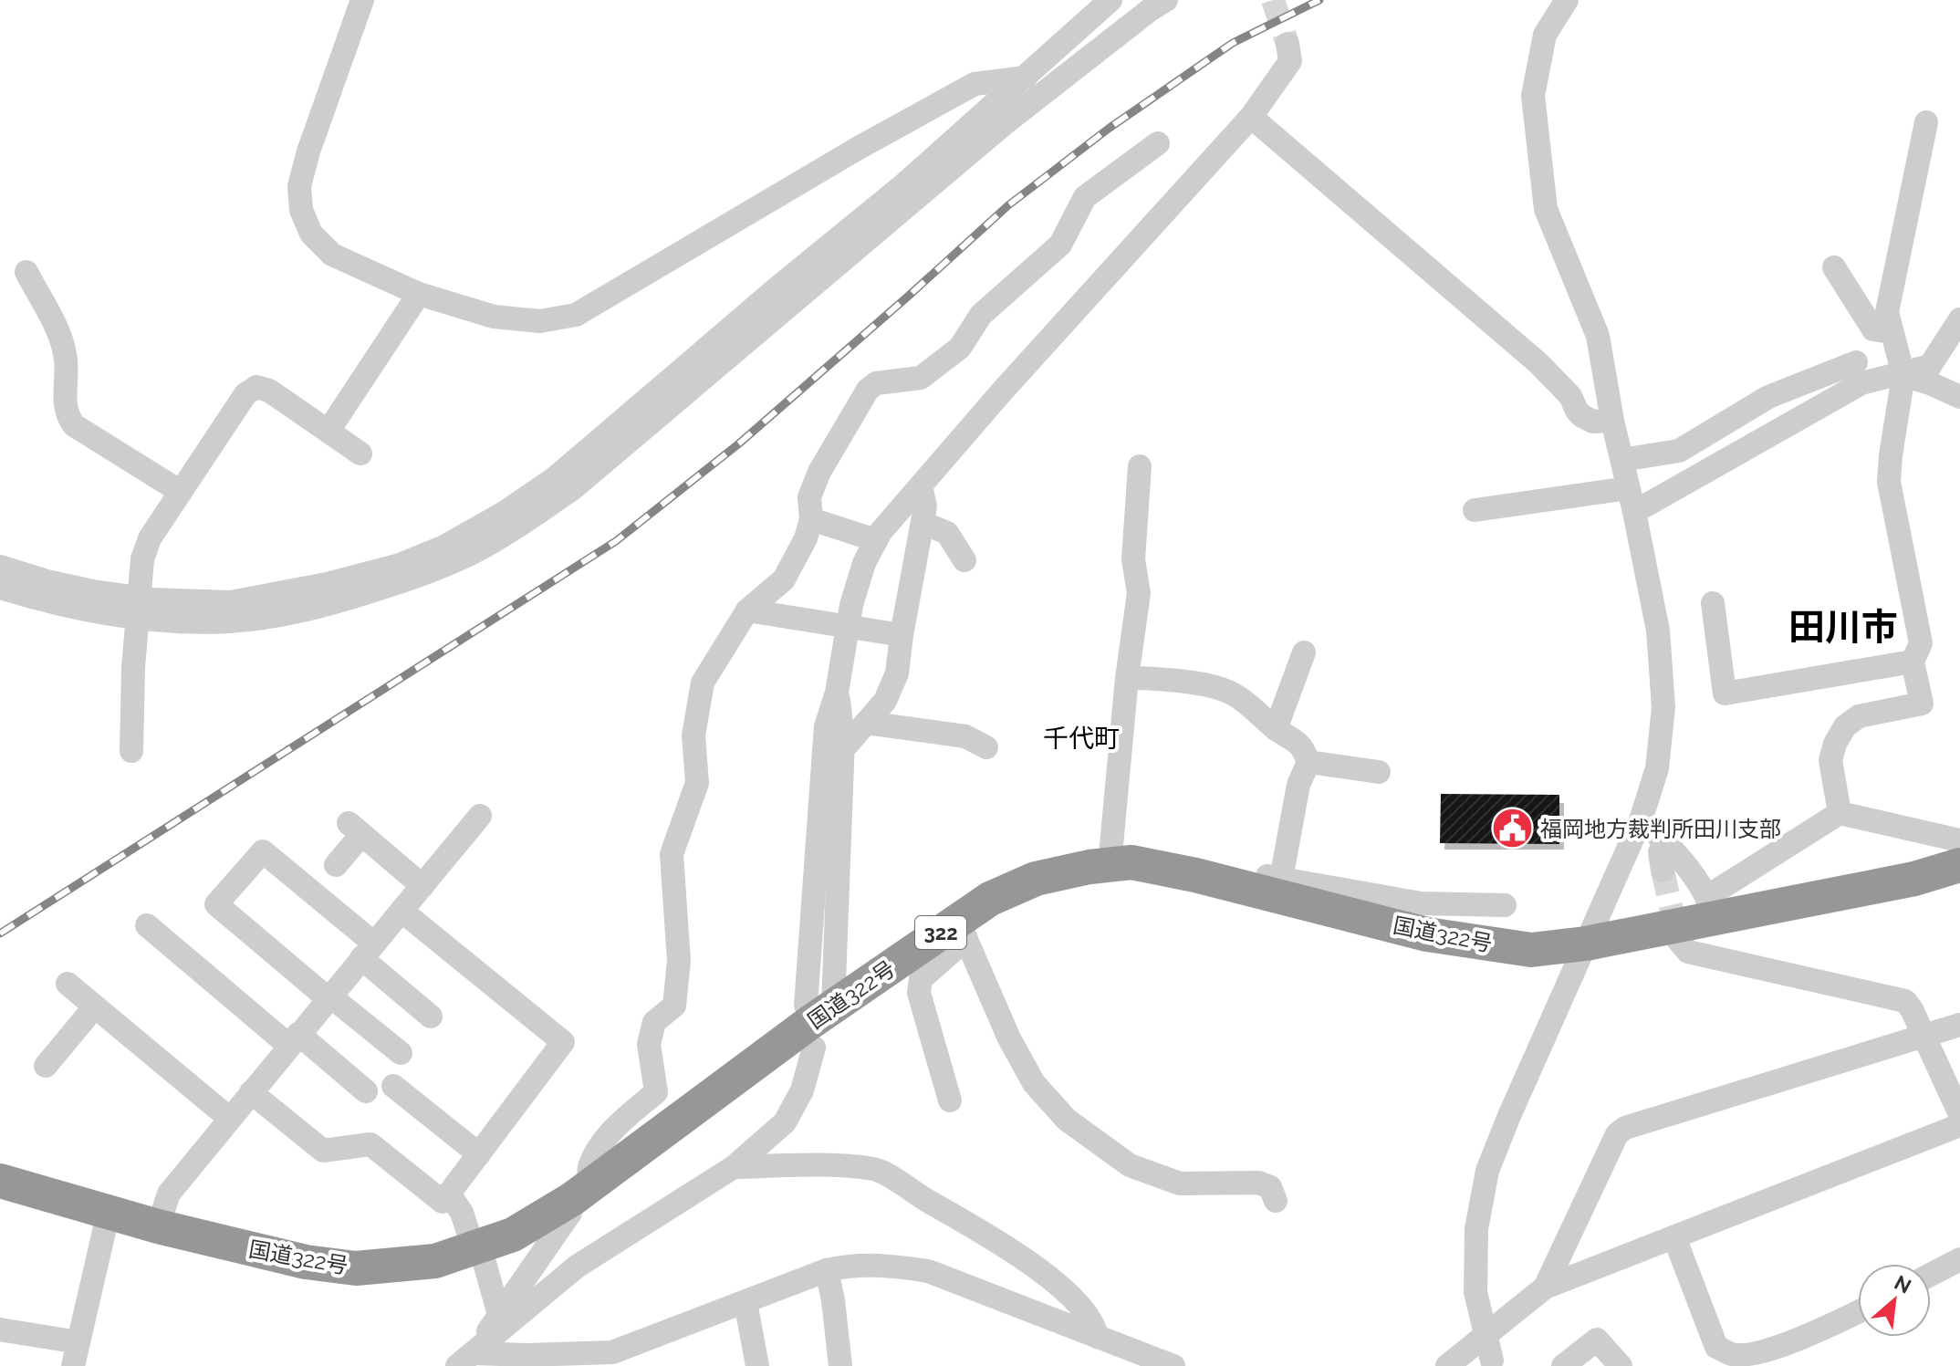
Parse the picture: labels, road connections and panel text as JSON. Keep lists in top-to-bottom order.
{
  "streets": {
    "highway": ["322", "国道322号"]
  },
  "districts": ["田川市", "千代町"],
  "places": {
    "public building": ["福岡地方裁判所田川支部"]
  },
  "north": "top right"
}
